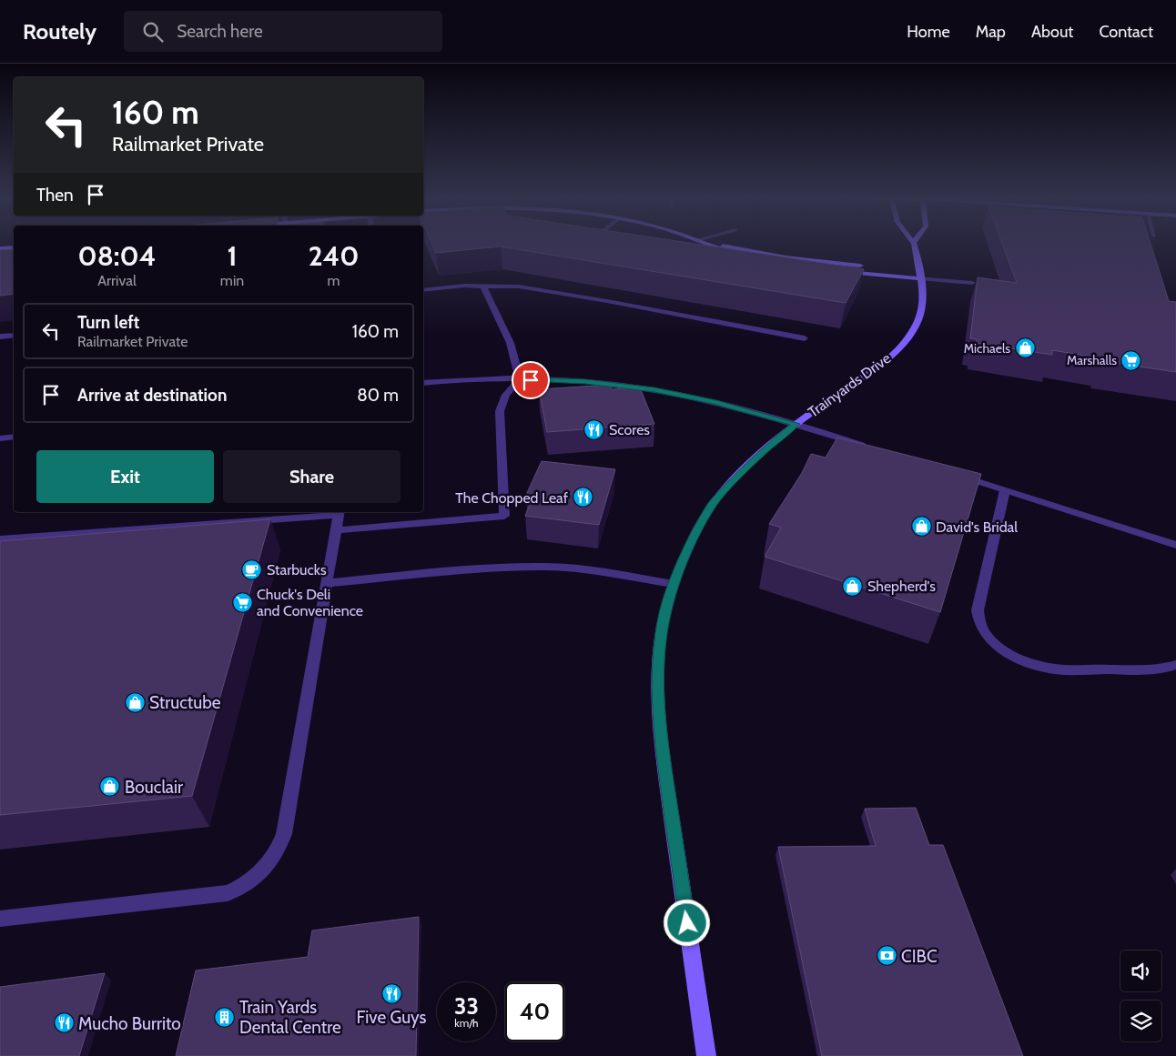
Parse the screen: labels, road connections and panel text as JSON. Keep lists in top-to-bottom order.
{
  "streets": {
    "street": ["Trainyards Drive"]
  },
  "places": {
    "shop": [
      "Michaels",
      "David's Bridal",
      "Shepherd's",
      "Structube",
      "Bouclair"
    ],
    "supermarket": ["Marshalls", "Chuck's Deli and Convenience"],
    "restaurant": [
      "Scores",
      "The Chopped Leaf",
      "Five Guys",
      "Mucho Burrito"
    ],
    "cafe": ["Starbucks"],
    "bank": ["CIBC"],
    "building": ["Train Yards Dental Centre"]
  },
  "page": {
    "header": "Routely",
    "search": "Search here",
    "nav": [
      "Home",
      "Map",
      "About",
      "Contact"
    ],
    "turn": ["160 m", "Railmarket Private"],
    "then": "Then",
    "eta": [
      "08:04",
      "Arrival",
      "1",
      "min",
      "240",
      "m"
    ],
    "list": [
      {
        "name": "Turn left",
        "note": "Railmarket Private",
        "value": "160 m"
      },
      {
        "name": "Arrive at destination",
        "value": "80 m"
      }
    ],
    "buttons": ["Exit", "Share"],
    "speed": "33 km/h",
    "limit": "40"
  }
}
